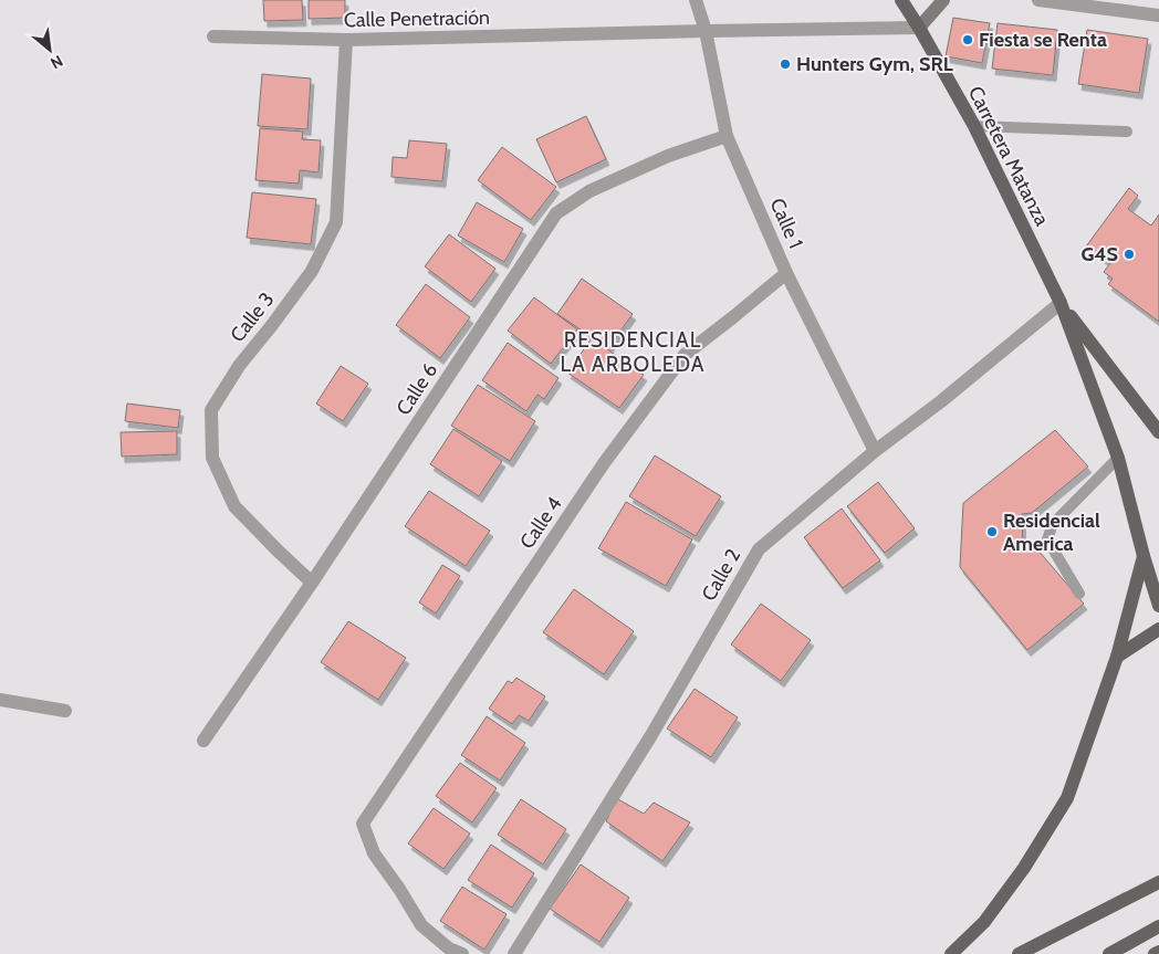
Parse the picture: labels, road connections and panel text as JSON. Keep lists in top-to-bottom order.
{
  "streets": {
    "main road": ["Carretera Matanza"],
    "street": [
      "Calle Penetración",
      "Calle 1",
      "Calle 3",
      "Calle 6",
      "Calle 4",
      "Calle 2"
    ]
  },
  "crossings": [
    ["Calle Penetración", "Carretera Matanza"],
    ["Calle Penetración", "Calle 1"],
    ["Calle Penetración", "Calle 3"],
    ["Carretera Matanza", "Calle 2"],
    ["Calle 1", "Calle 6"],
    ["Calle 1", "Calle 4"],
    ["Calle 1", "Calle 2"],
    ["Calle 3", "Calle 6"]
  ],
  "districts": ["RESIDENCIAL LA ARBOLEDA"],
  "places": [
    "Fiesta se Renta",
    "Hunters Gym, SRL",
    "G4S",
    "Residencial America"
  ],
  "north": "bottom right"
}
